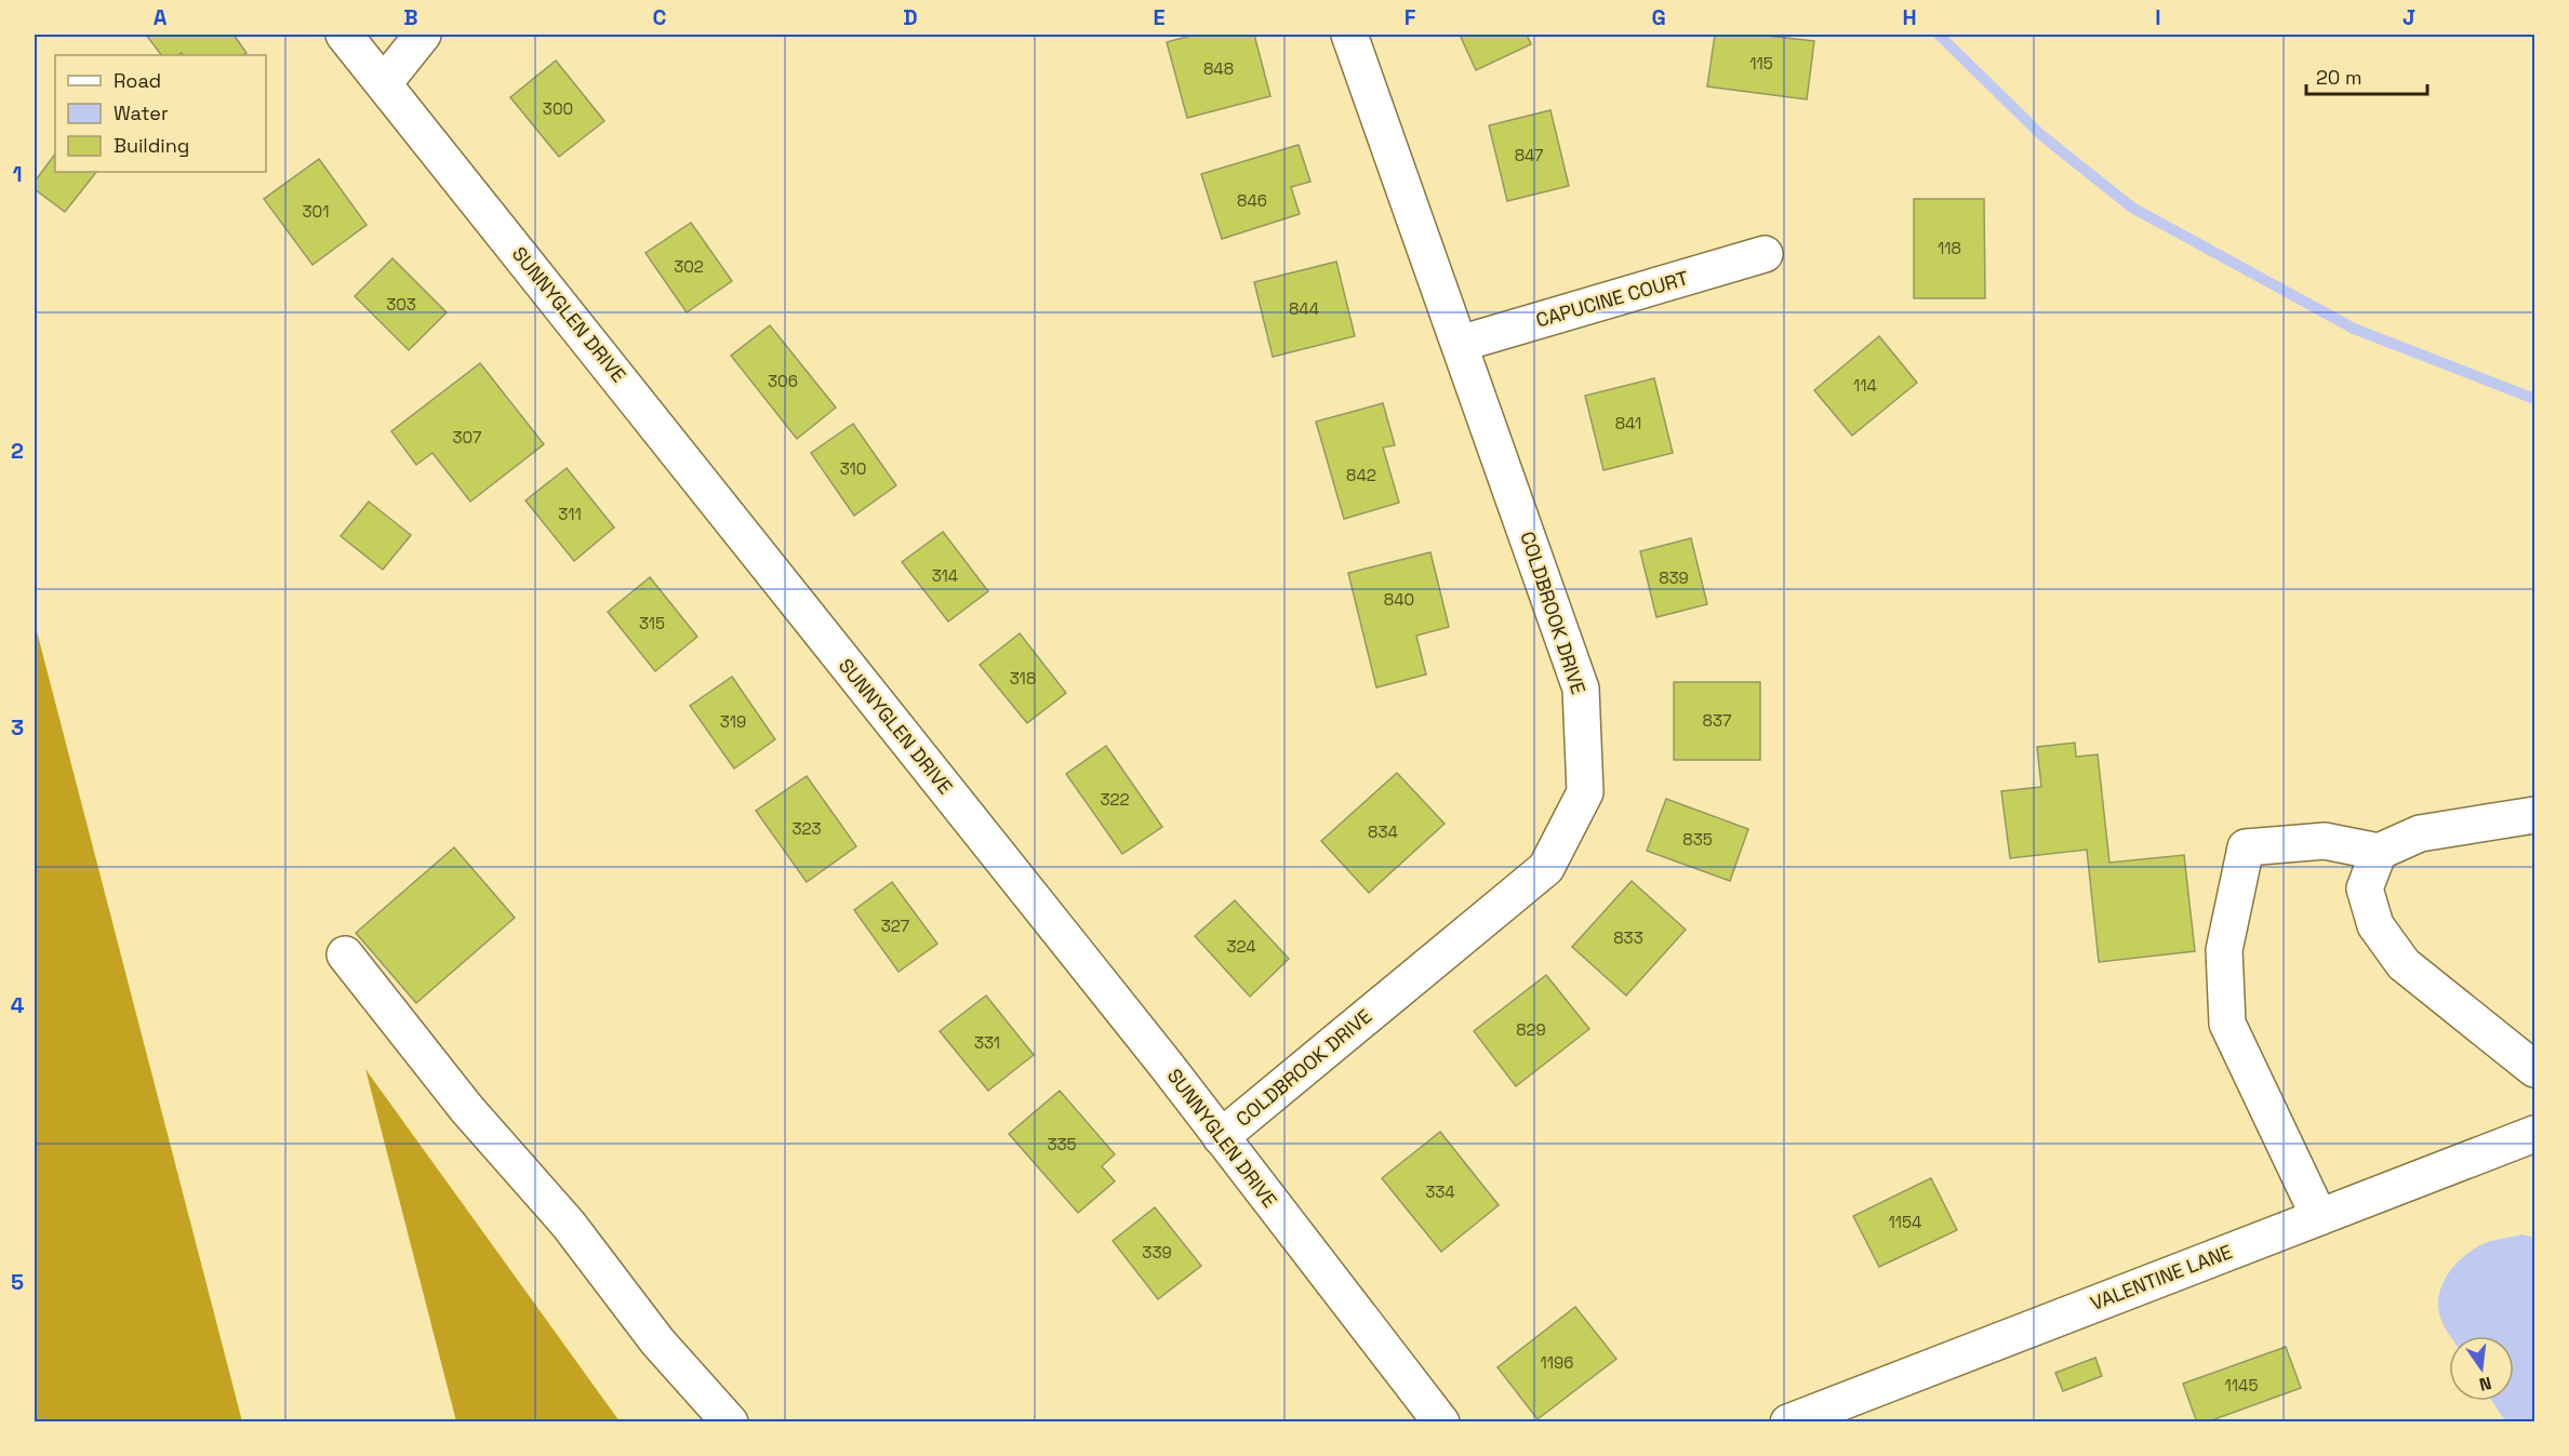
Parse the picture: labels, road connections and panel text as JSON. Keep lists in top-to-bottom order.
{
  "streets": {
    "street": [
      "CAPUCINE COURT",
      "SUNNYGLEN DRIVE",
      "COLDBROOK DRIVE",
      "VALENTINE LANE"
    ]
  },
  "crossings": [
    ["CAPUCINE COURT", "COLDBROOK DRIVE"],
    ["SUNNYGLEN DRIVE", "COLDBROOK DRIVE"]
  ],
  "house_numbers": [
    "115",
    "848",
    "300",
    "847",
    "846",
    "301",
    "118",
    "302",
    "303",
    "844",
    "306",
    "114",
    "841",
    "307",
    "310",
    "842",
    "311",
    "314",
    "839",
    "840",
    "315",
    "318",
    "837",
    "319",
    "322",
    "323",
    "834",
    "835",
    "327",
    "833",
    "324",
    "829",
    "331",
    "335",
    "334",
    "1154",
    "339",
    "1196",
    "1145"
  ],
  "legend": ["Road", "Water", "Building"],
  "scale_bar": "20 m",
  "north": "bottom",
  "grid": {
    "columns": [
      "A",
      "B",
      "C",
      "D",
      "E",
      "F",
      "G",
      "H",
      "I",
      "J"
    ],
    "rows": [
      "1",
      "2",
      "3",
      "4",
      "5"
    ]
  }
}
